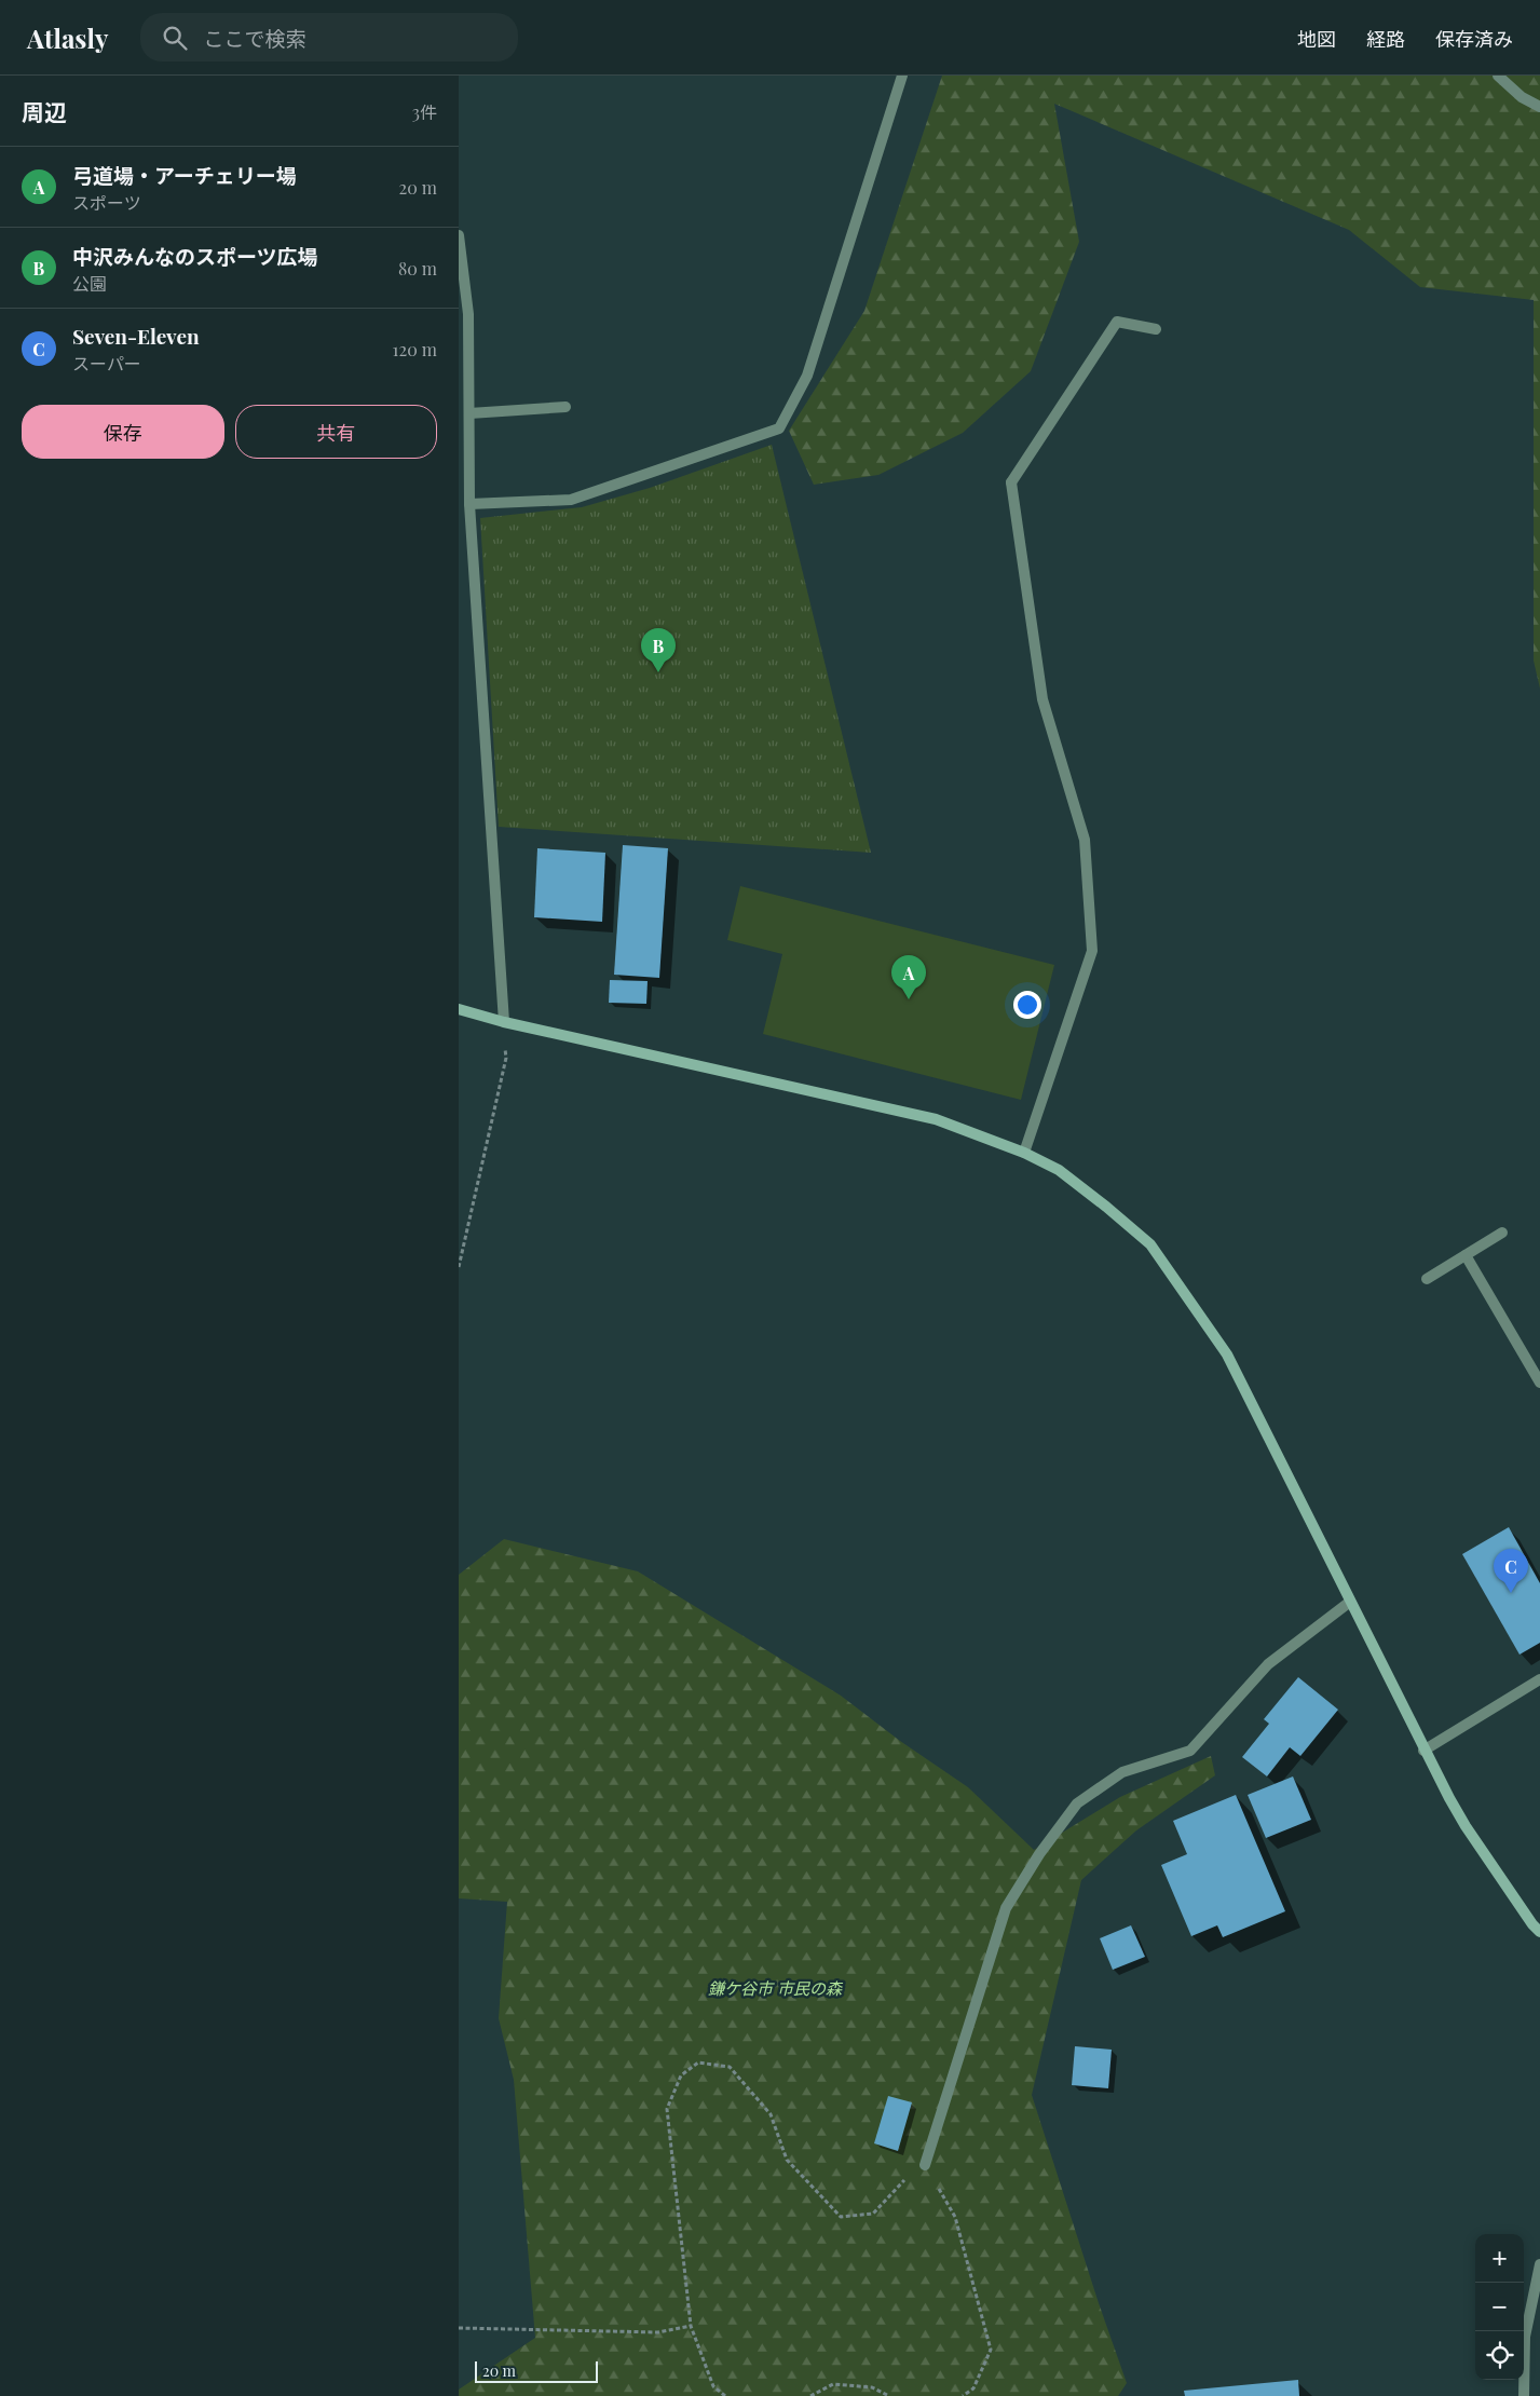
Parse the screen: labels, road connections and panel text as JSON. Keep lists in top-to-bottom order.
{
  "parks": ["鎌ケ谷市 市民の森"],
  "scale_bar": "20 m",
  "page": {
    "header": "Atlasly",
    "search": "ここで検索",
    "nav": ["地図", "経路", "保存済み"],
    "heading": ["周辺", "3件"],
    "list": [
      {
        "mark": "A",
        "name": "弓道場・アーチェリー場",
        "note": "スポーツ",
        "value": "20 m"
      },
      {
        "mark": "B",
        "name": "中沢みんなのスポーツ広場",
        "note": "公園",
        "value": "80 m"
      },
      {
        "mark": "C",
        "name": "Seven-Eleven",
        "note": "スーパー",
        "value": "120 m"
      }
    ],
    "buttons": ["保存", "共有"],
    "pins": ["B", "A", "C"],
    "map_buttons": ["+", "−"],
    "scale": "20 m"
  }
}
